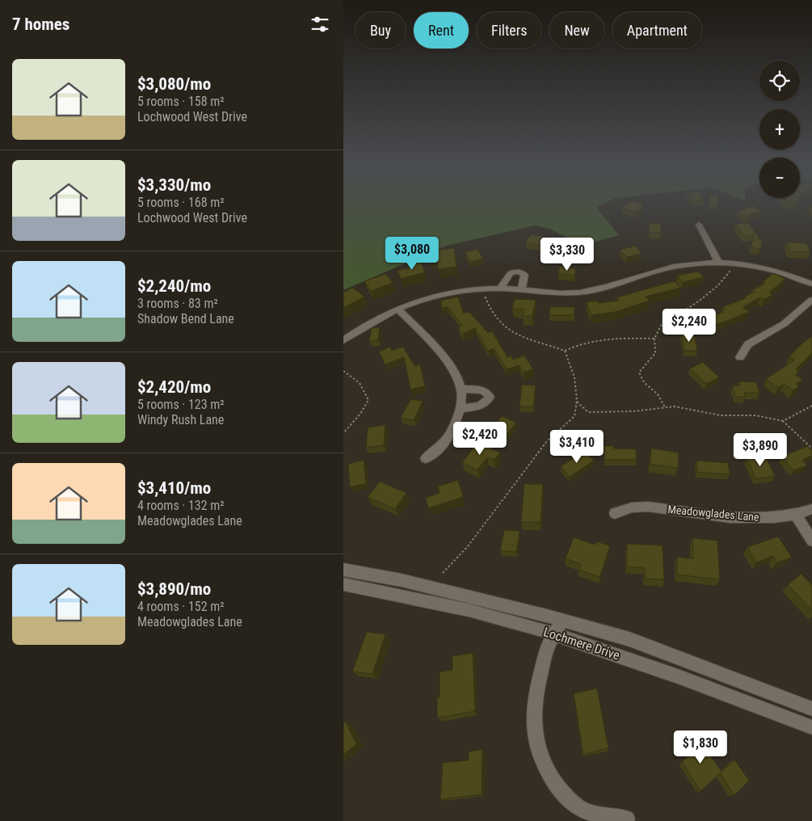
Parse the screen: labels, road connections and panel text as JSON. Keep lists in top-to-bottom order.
{
  "streets": {
    "street": ["Meadowglades Lane", "Lochmere Drive"]
  },
  "page": {
    "heading": "7 homes",
    "chip": [
      "Buy",
      "Rent",
      "Filters",
      "New",
      "Apartment"
    ],
    "list": [
      {
        "name": "$3,080/mo",
        "note": "5 rooms · 158 m² · Lochwood West Drive"
      },
      {
        "name": "$3,330/mo",
        "note": "5 rooms · 168 m² · Lochwood West Drive"
      },
      {
        "name": "$2,240/mo",
        "note": "3 rooms · 83 m² · Shadow Bend Lane"
      },
      {
        "name": "$2,420/mo",
        "note": "5 rooms · 123 m² · Windy Rush Lane"
      },
      {
        "name": "$3,410/mo",
        "note": "4 rooms · 132 m² · Meadowglades Lane"
      },
      {
        "name": "$3,890/mo",
        "note": "4 rooms · 152 m² · Meadowglades Lane"
      }
    ],
    "map_buttons": ["+", "−"],
    "price": [
      "$3,080",
      "$3,330",
      "$2,240",
      "$2,420",
      "$3,410",
      "$3,890",
      "$1,830"
    ]
  }
}
